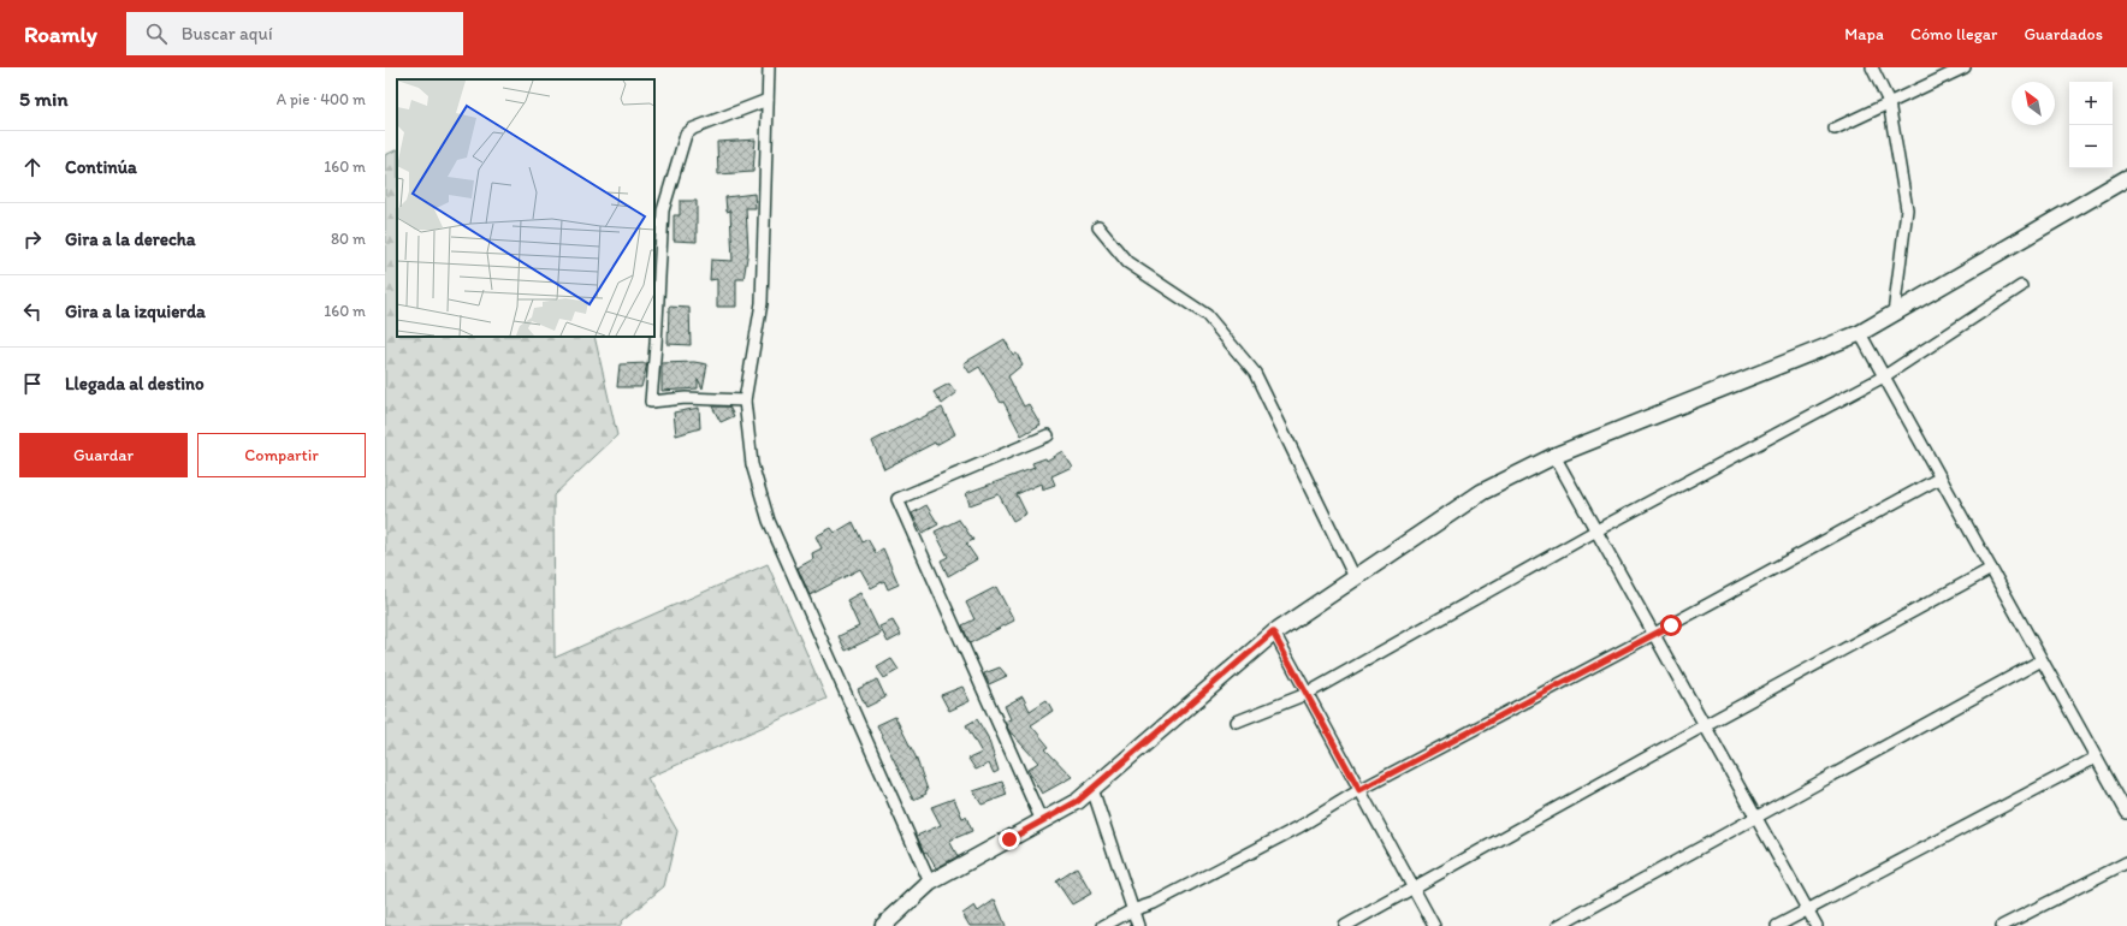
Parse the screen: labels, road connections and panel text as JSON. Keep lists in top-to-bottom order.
{
  "north": "top left",
  "page": {
    "header": "Roamly",
    "search": "Buscar aquí",
    "nav": ["Mapa", "Cómo llegar", "Guardados"],
    "heading": ["5 min", "A pie · 400 m"],
    "map_buttons": ["+", "−"],
    "list": [
      ["Continúa", "160 m"],
      ["Gira a la derecha", "80 m"],
      ["Gira a la izquierda", "160 m"],
      "Llegada al destino"
    ],
    "buttons": ["Guardar", "Compartir"]
  }
}
